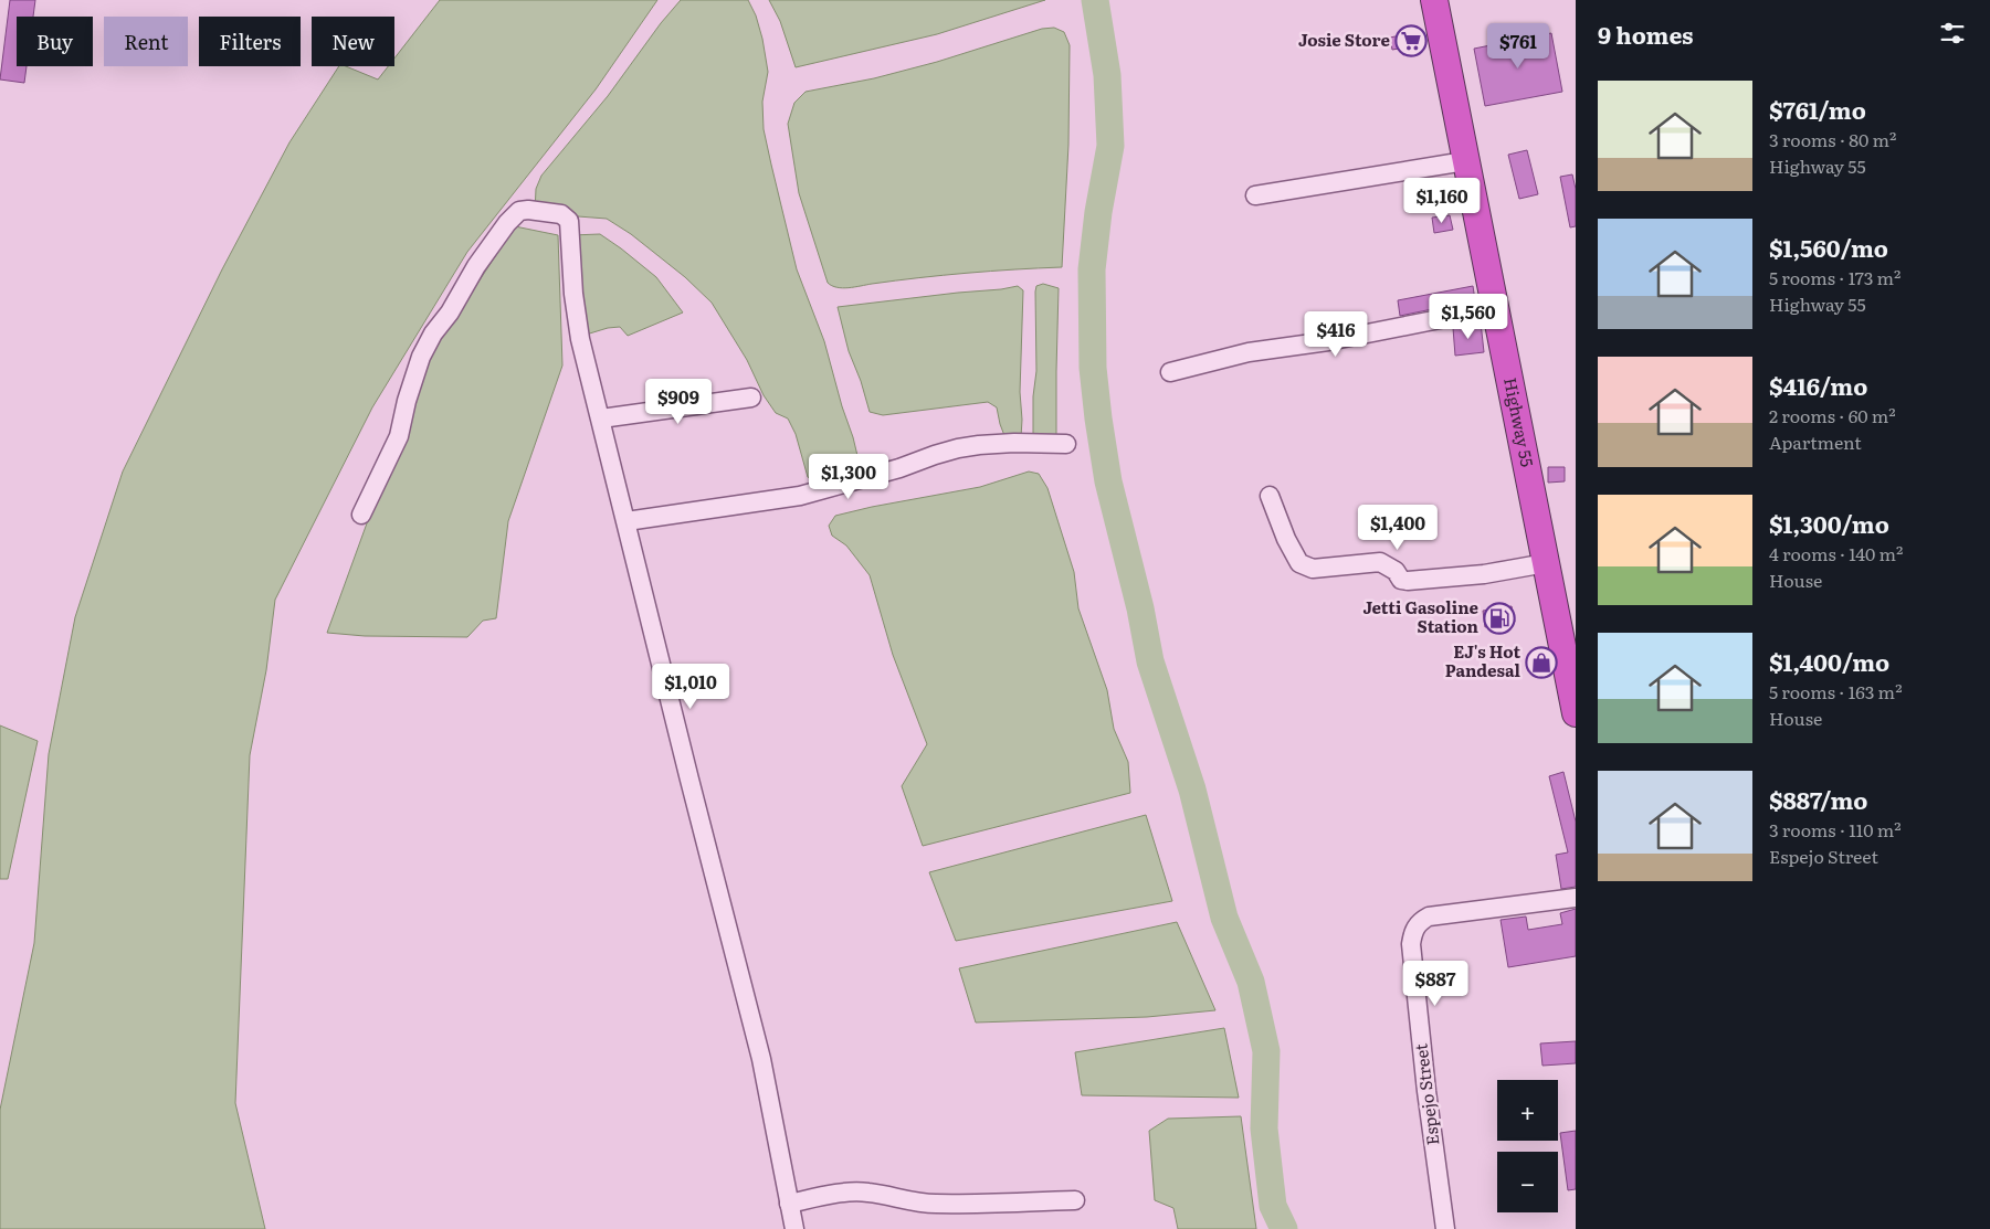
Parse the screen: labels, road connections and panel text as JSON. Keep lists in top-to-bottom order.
{
  "streets": {
    "highway": ["Highway 55"],
    "street": ["Espejo Street"]
  },
  "places": {
    "supermarket": ["Josie Store"],
    "fuel station": ["Jetti Gasoline Station"],
    "shop": ["EJ's Hot Pandesal"]
  },
  "page": {
    "heading": "9 homes",
    "chip": [
      "Buy",
      "Rent",
      "Filters",
      "New"
    ],
    "price": [
      "$761",
      "$1,160",
      "$1,560",
      "$416",
      "$909",
      "$1,300",
      "$1,400",
      "$1,010",
      "$887"
    ],
    "list": [
      {
        "name": "$761/mo",
        "note": "3 rooms · 80 m² · Highway 55"
      },
      {
        "name": "$1,560/mo",
        "note": "5 rooms · 173 m² · Highway 55"
      },
      {
        "name": "$416/mo",
        "note": "2 rooms · 60 m² · Apartment"
      },
      {
        "name": "$1,300/mo",
        "note": "4 rooms · 140 m² · House"
      },
      {
        "name": "$1,400/mo",
        "note": "5 rooms · 163 m² · House"
      },
      {
        "name": "$887/mo",
        "note": "3 rooms · 110 m² · Espejo Street"
      }
    ],
    "map_buttons": ["+", "−"]
  }
}
